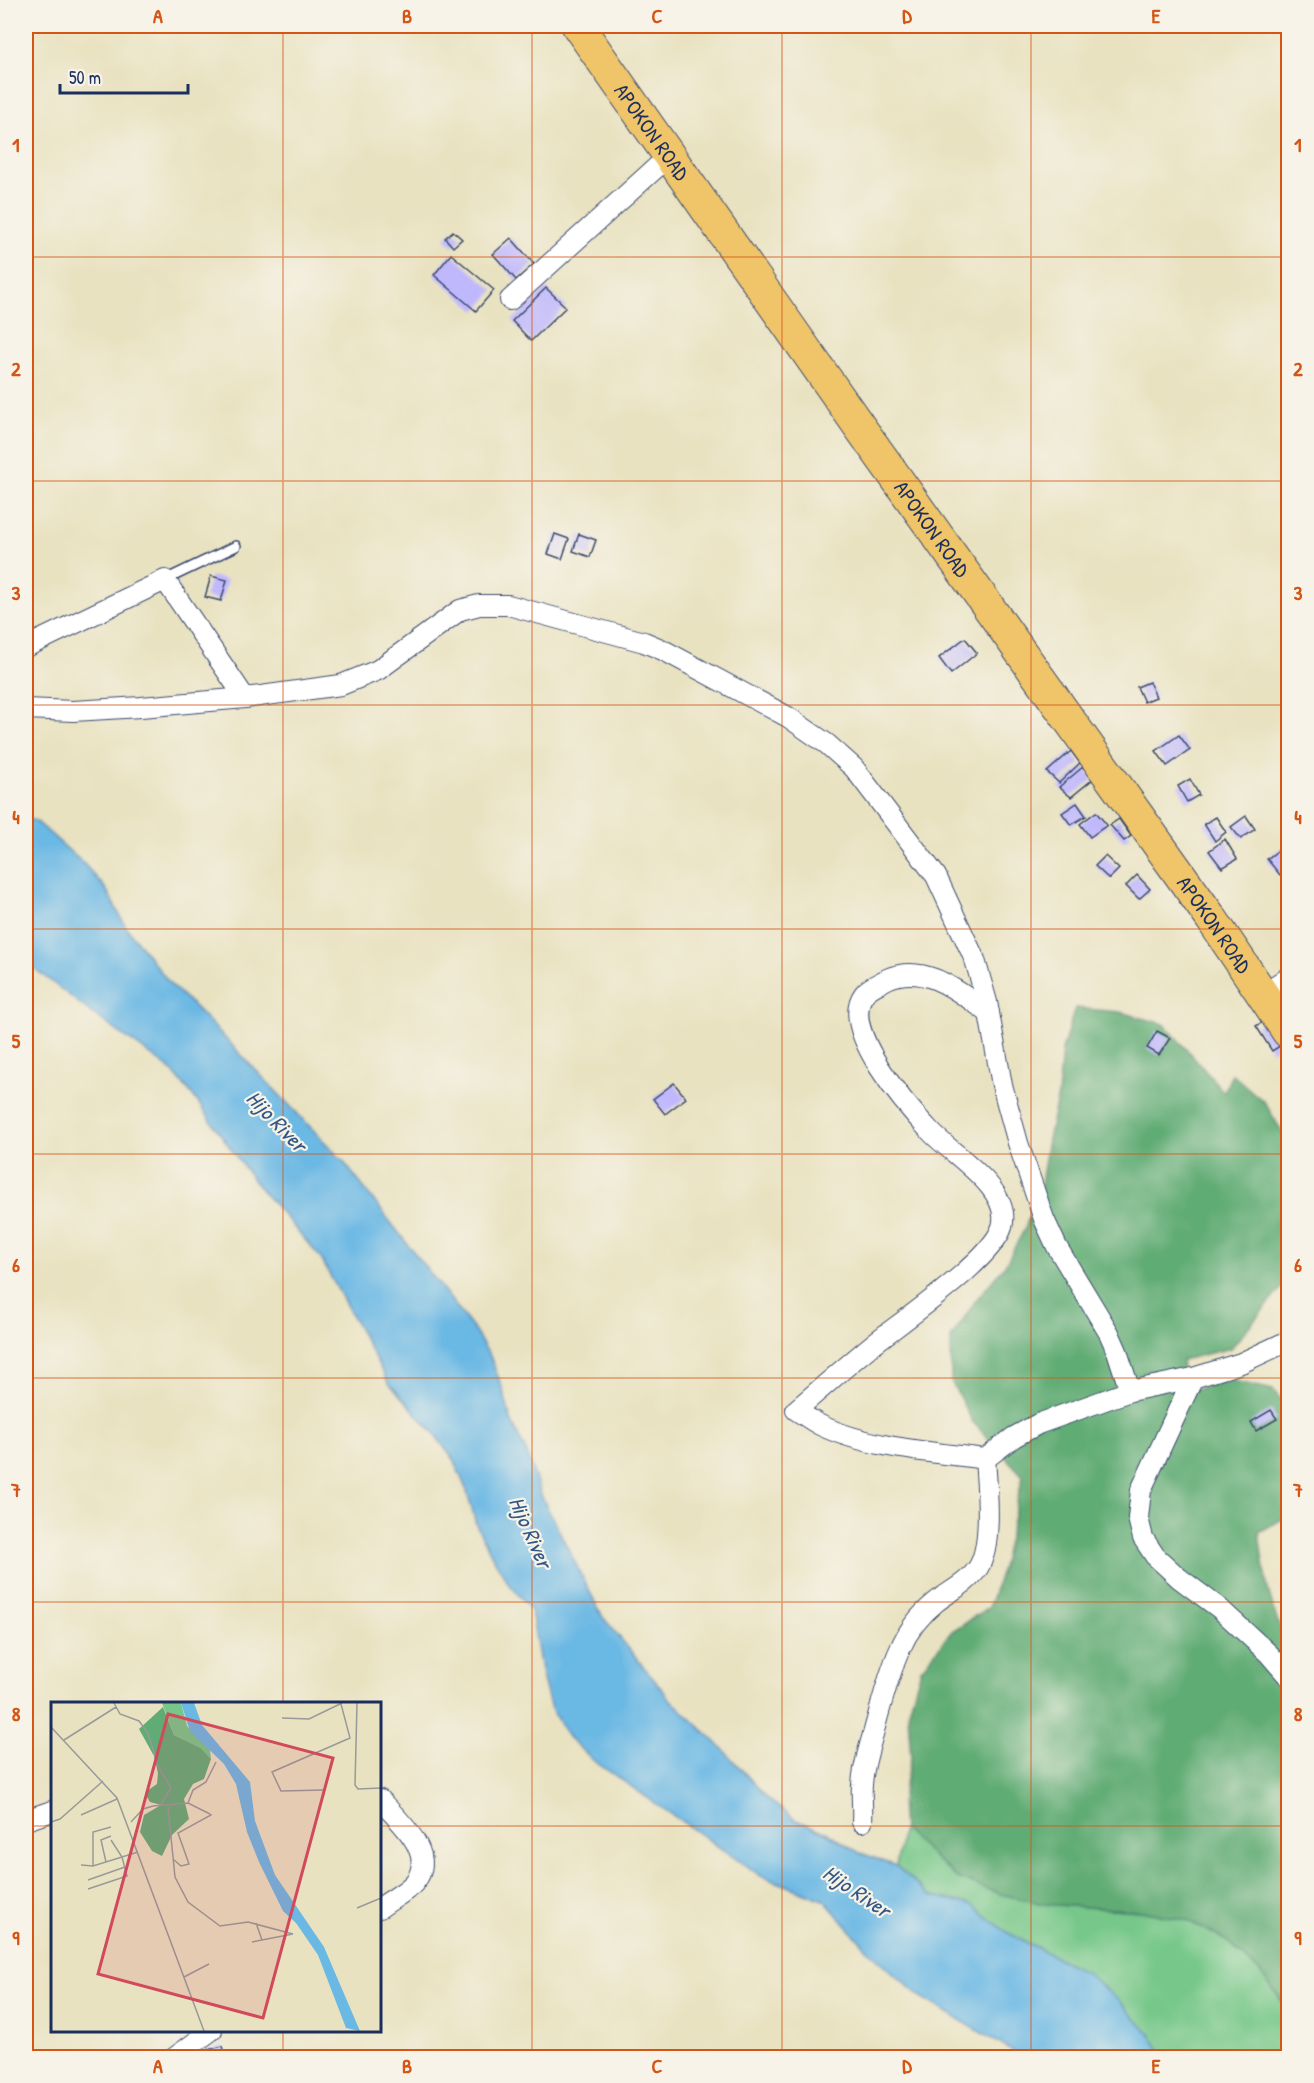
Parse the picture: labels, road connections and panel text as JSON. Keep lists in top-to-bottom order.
{
  "streets": {
    "highway": ["APOKON ROAD"]
  },
  "water": ["Hijo River"],
  "scale_bar": "50 m",
  "grid": {
    "columns": [
      "A",
      "B",
      "C",
      "D",
      "E"
    ],
    "rows": [
      "1",
      "2",
      "3",
      "4",
      "5",
      "6",
      "7",
      "8",
      "9"
    ]
  }
}
